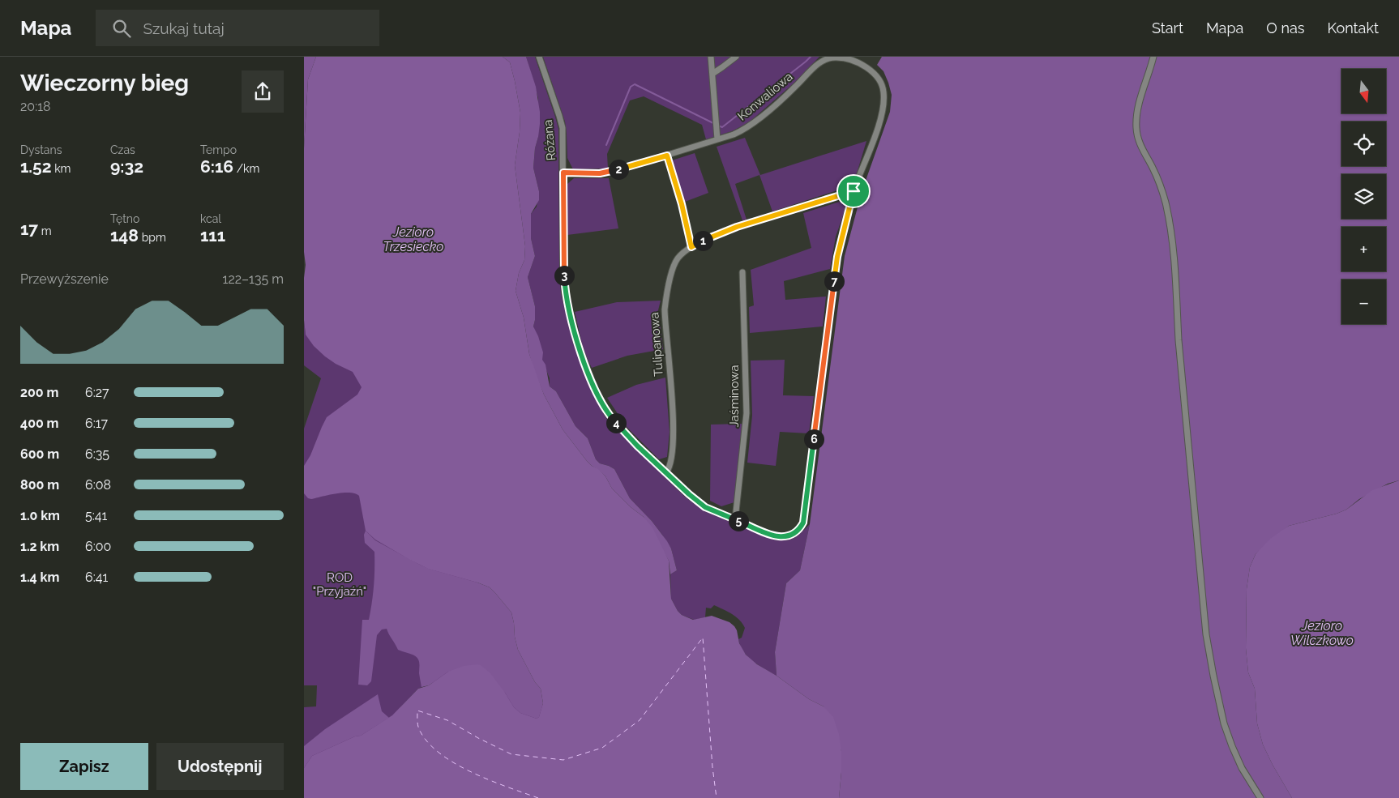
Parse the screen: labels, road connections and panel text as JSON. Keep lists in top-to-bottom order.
{
  "streets": {
    "street": [
      "Konwaliowa",
      "Różana",
      "Tulipanowa",
      "Jaśminowa"
    ]
  },
  "crossings": [
    ["Konwaliowa", "Różana"],
    ["Konwaliowa", "Tulipanowa"],
    ["Konwaliowa", "Jaśminowa"],
    ["Różana", "Tulipanowa"],
    ["Różana", "Jaśminowa"]
  ],
  "water": ["Jezioro Trzesiecko", "Jezioro Wilczkowo"],
  "parks": ["ROD \"Przyjaźń\""],
  "north": "bottom",
  "page": {
    "header": "Mapa",
    "search": "Szukaj tutaj",
    "nav": [
      "Start",
      "Mapa",
      "O nas",
      "Kontakt"
    ],
    "heading": ["Wieczorny bieg", "20:18"],
    "map_buttons": ["+", "−"],
    "stats": [
      ["Dystans", "1.52 km"],
      ["Czas", "9:32"],
      ["Tempo", "6:16 /km"],
      ["17 m"],
      ["Tętno", "148 bpm"],
      ["kcal", "111"]
    ],
    "pins": [
      "2",
      "1",
      "3",
      "7",
      "4",
      "6",
      "5"
    ],
    "chart": ["Przewyższenie", "122–135 m"],
    "list": [
      {
        "name": "200 m",
        "note": "6:27"
      },
      {
        "name": "400 m",
        "note": "6:17"
      },
      {
        "name": "600 m",
        "note": "6:35"
      },
      {
        "name": "800 m",
        "note": "6:08"
      },
      {
        "name": "1.0 km",
        "note": "5:41"
      },
      {
        "name": "1.2 km",
        "note": "6:00"
      },
      {
        "name": "1.4 km",
        "note": "6:41"
      }
    ],
    "buttons": ["Zapisz", "Udostępnij"]
  }
}
